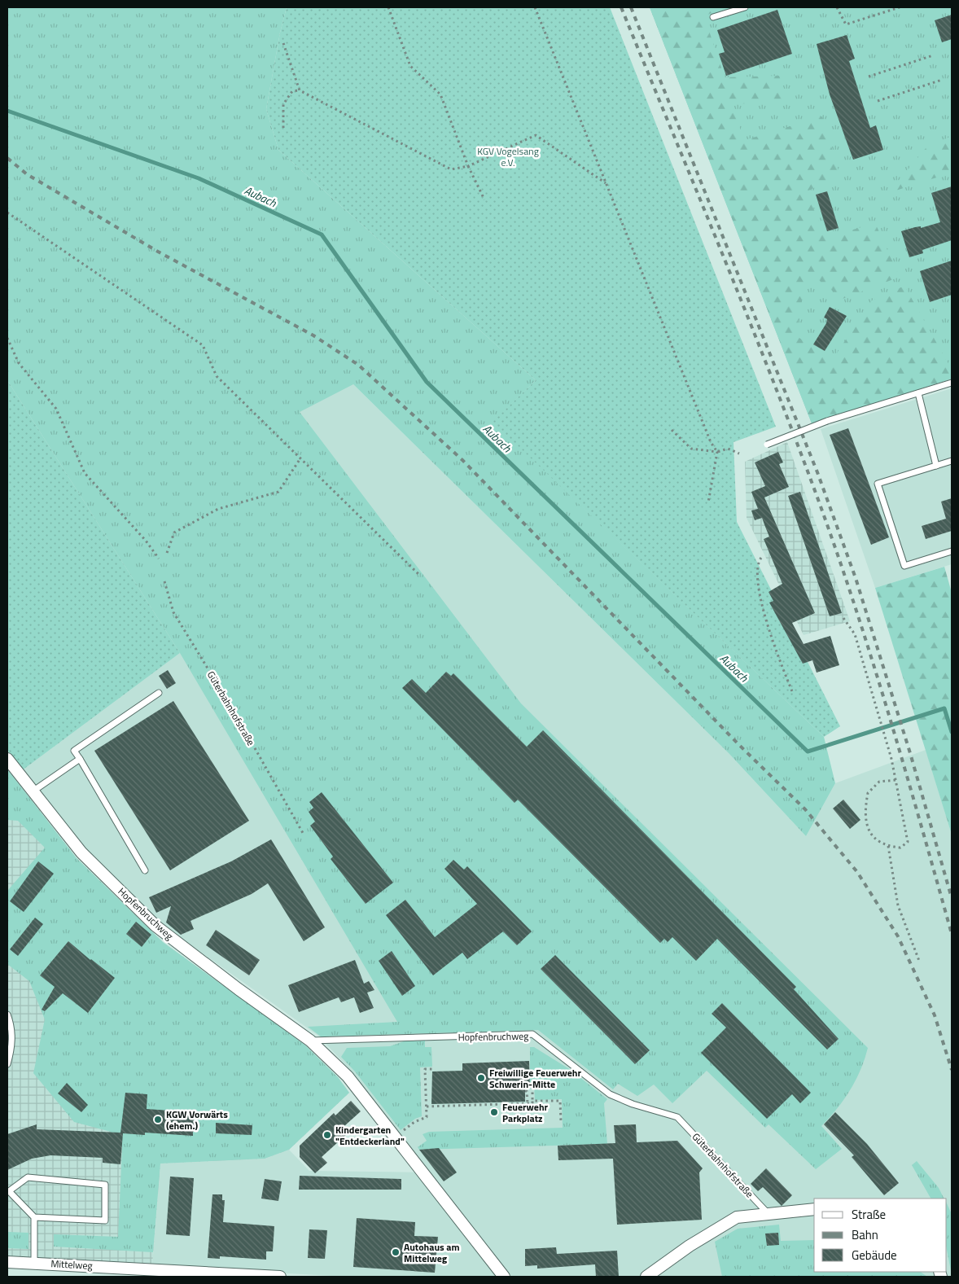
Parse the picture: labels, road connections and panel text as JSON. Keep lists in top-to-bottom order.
{
  "streets": {
    "street": ["Hopfenbruchweg", "Mittelweg"],
    "lane": ["Güterbahnhofstraße"]
  },
  "crossings": [
    ["Güterbahnhofstraße", "Hopfenbruchweg"]
  ],
  "water": ["Aubach"],
  "parks": ["KGV Vogelsang e.V."],
  "places": [
    "Freiwillige Feuerwehr Schwerin-Mitte",
    "Feuerwehr Parkplatz",
    "KGW Vorwärts (ehem.)",
    "Kindergarten \"Entdeckerland\"",
    "Autohaus am Mittelweg"
  ],
  "legend": ["Straße", "Bahn", "Gebäude"]
}
